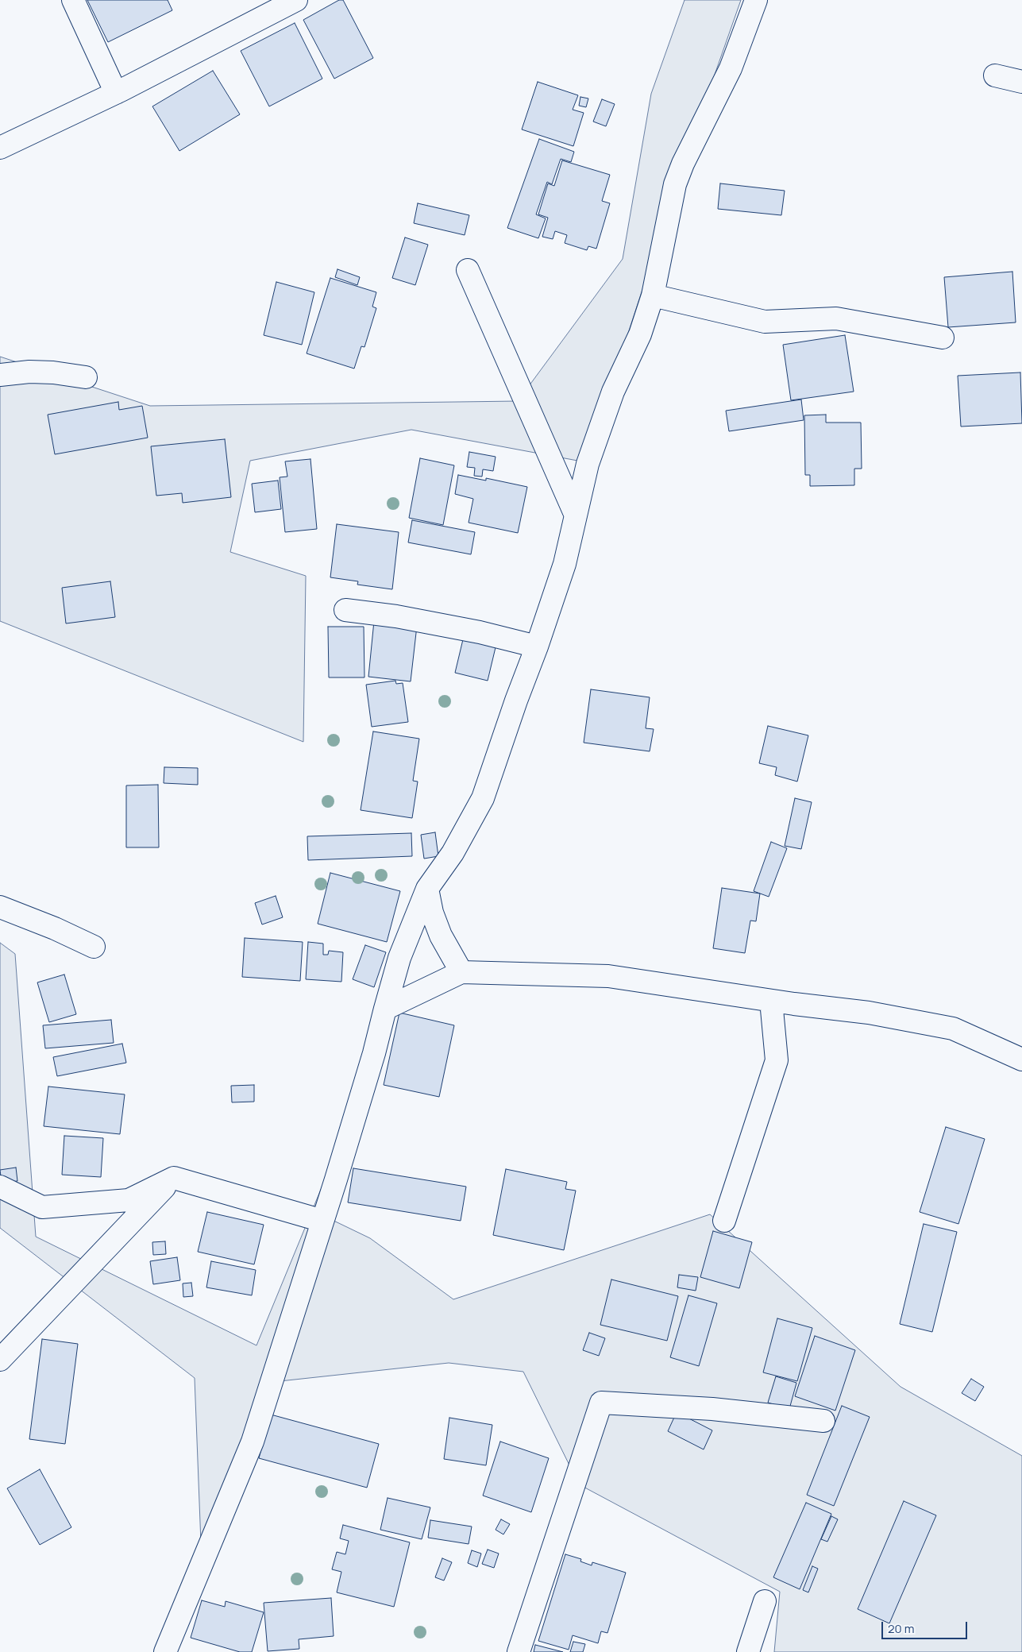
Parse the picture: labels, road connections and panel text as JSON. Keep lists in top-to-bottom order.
{
  "scale_bar": "20 m"
}
